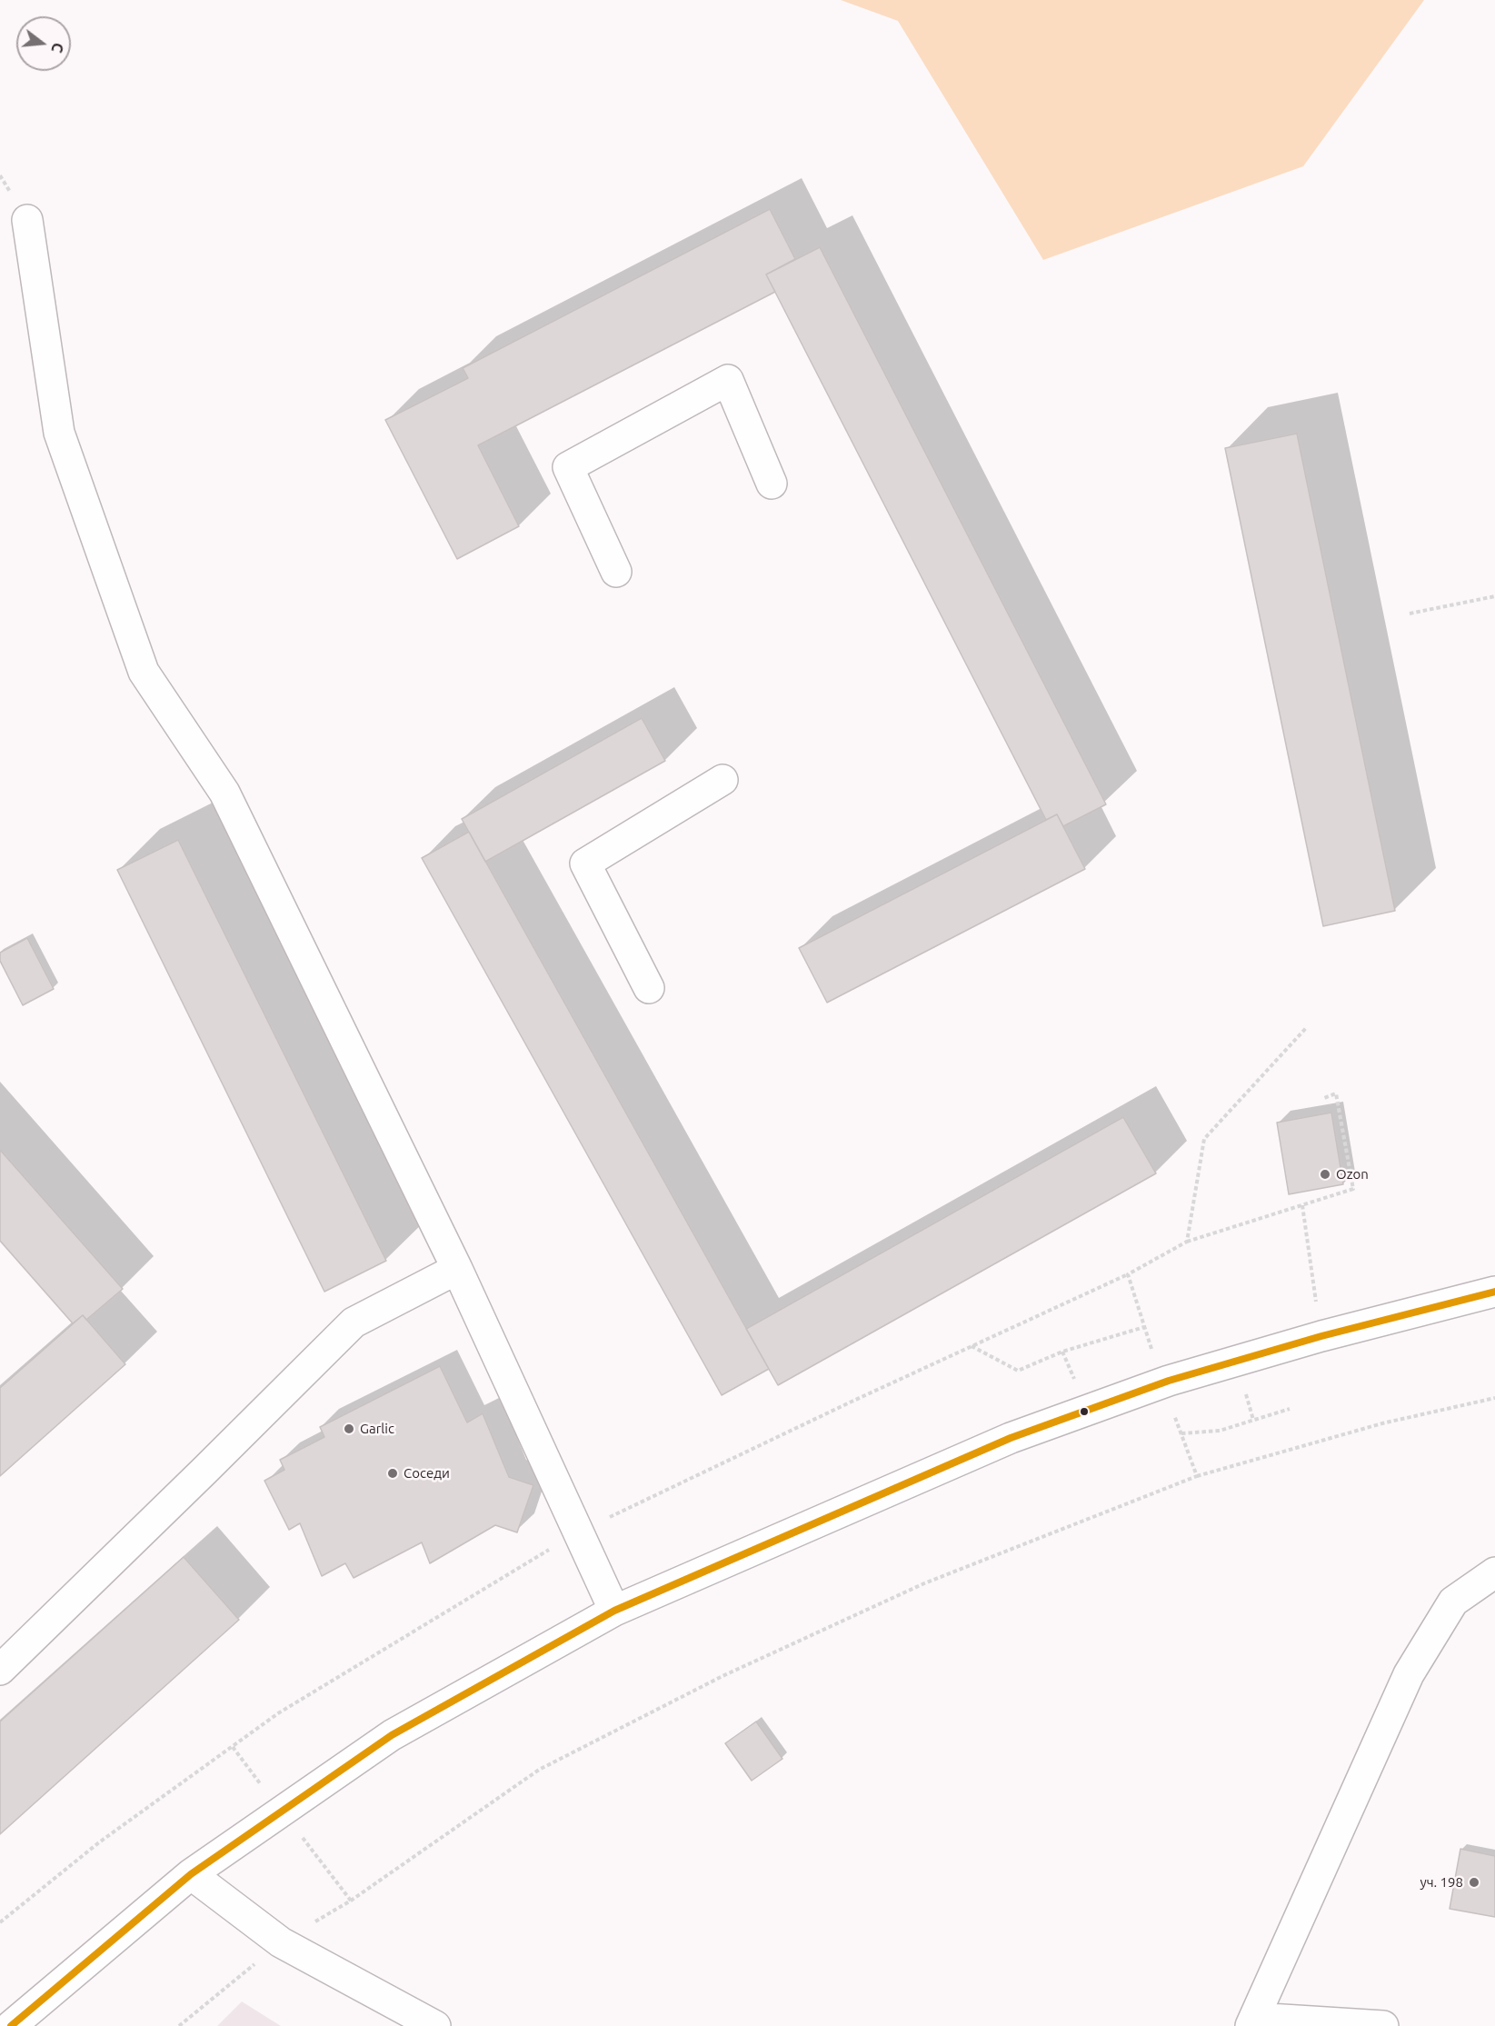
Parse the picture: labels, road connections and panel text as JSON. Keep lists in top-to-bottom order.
{
  "places": [
    "Ozon",
    "Garlic",
    "Соседи",
    "уч. 198"
  ],
  "north": "right"
}
